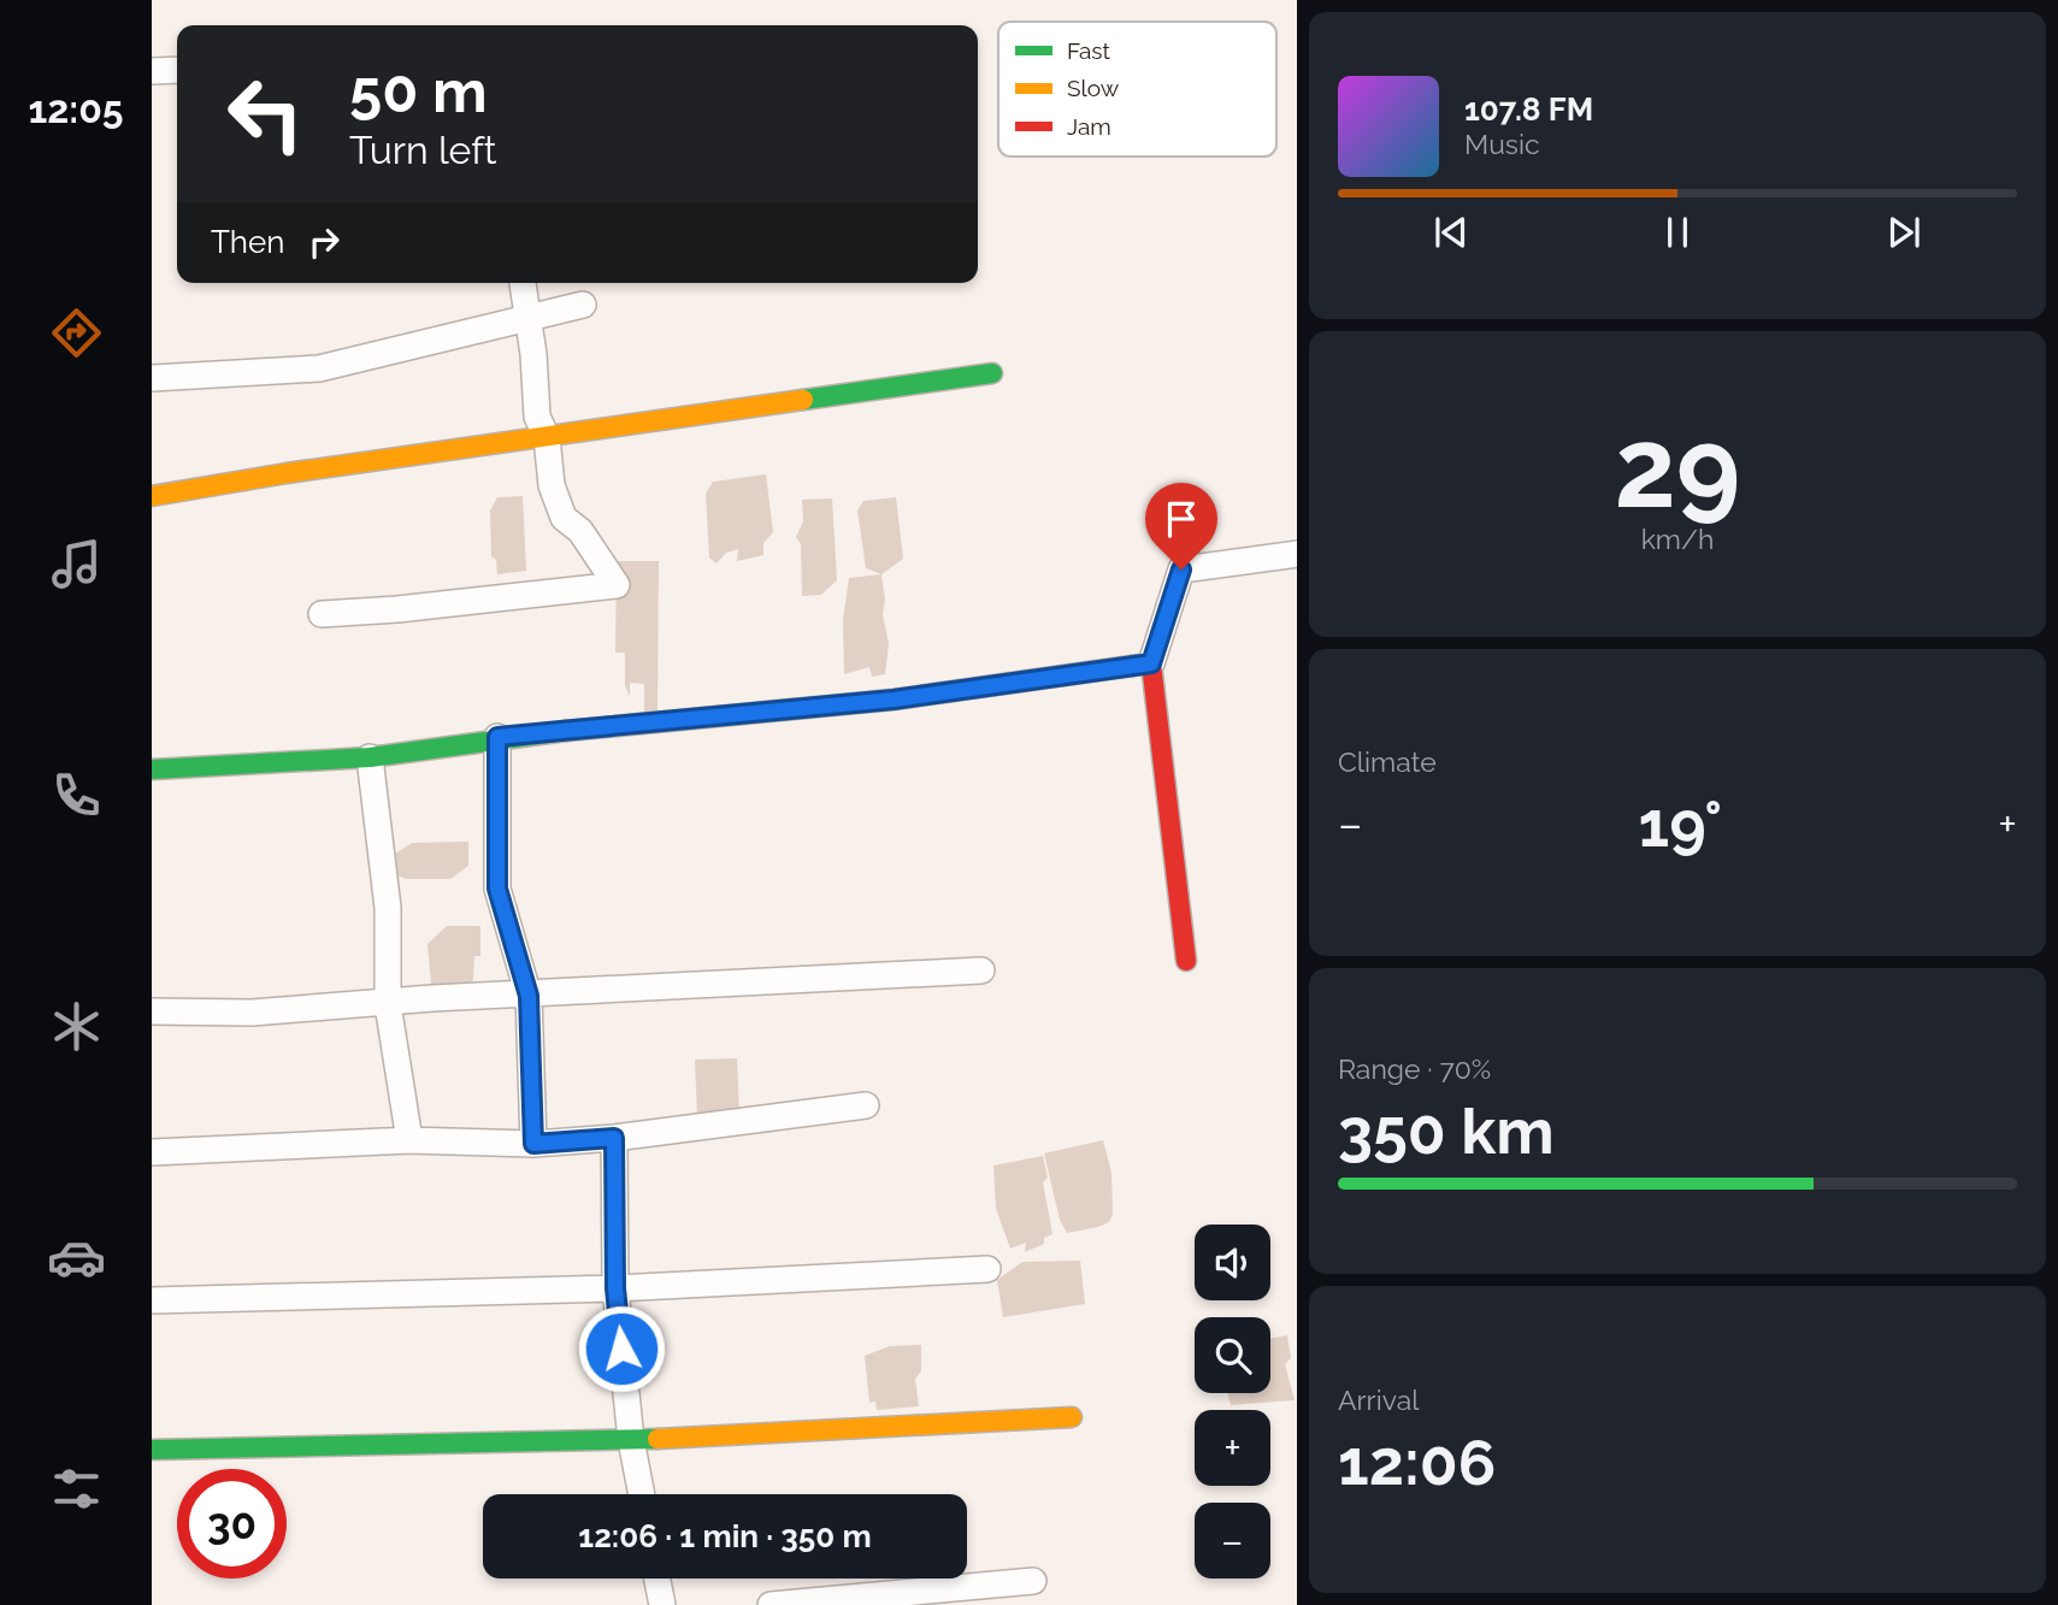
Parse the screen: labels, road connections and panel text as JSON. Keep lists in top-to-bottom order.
{
  "legend": ["Fast", "Slow", "Jam"],
  "page": {
    "tabs": "12:05",
    "turn": ["50 m", "Turn left"],
    "song": ["107.8 FM", "Music"],
    "then": "Then",
    "tile": [
      ["29", "km/h"],
      "Climate",
      ["Range · 70%", "350 km"],
      ["Arrival", "12:06"]
    ],
    "heat": ["−", "19°", "+"],
    "map_buttons": ["+", "−"],
    "limit": "30",
    "trip": "12:06 · 1 min · 350 m"
  }
}
